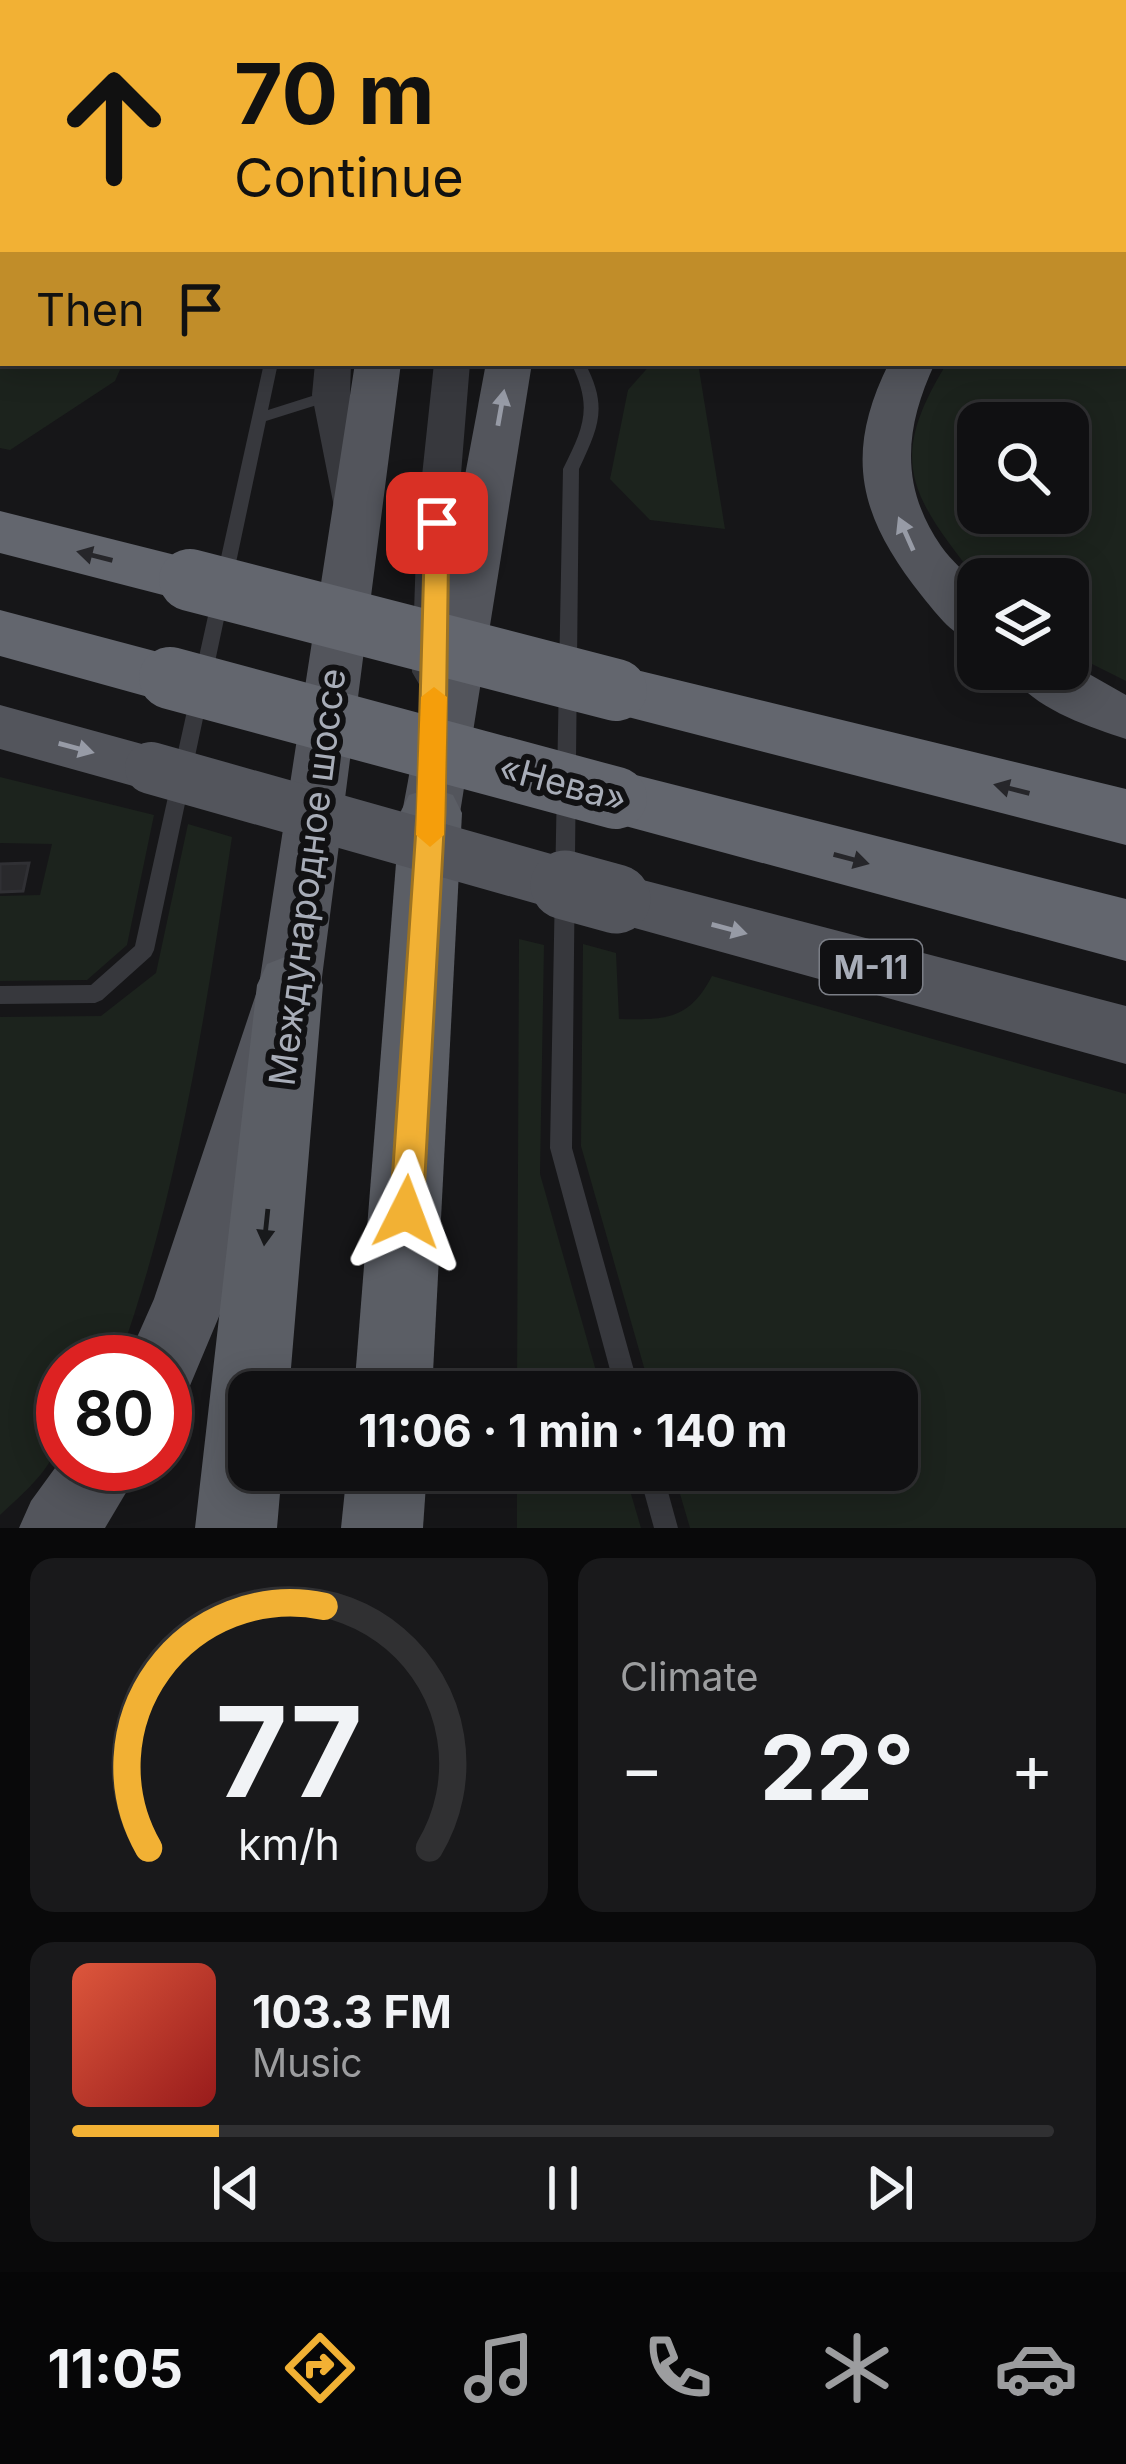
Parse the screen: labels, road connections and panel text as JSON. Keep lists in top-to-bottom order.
{
  "streets": {
    "highway": ["«Нева»", "Международное шоссе"],
    "main road": ["М-11"]
  },
  "page": {
    "turn": ["70 m", "Continue"],
    "then": "Then",
    "limit": "80",
    "trip": "11:06 · 1 min · 140 m",
    "tile": "Climate",
    "heat": ["−", "22°", "+"],
    "song": ["103.3 FM", "Music"],
    "tabs": "11:05",
    "gauge": ["77", "km/h"]
  }
}
